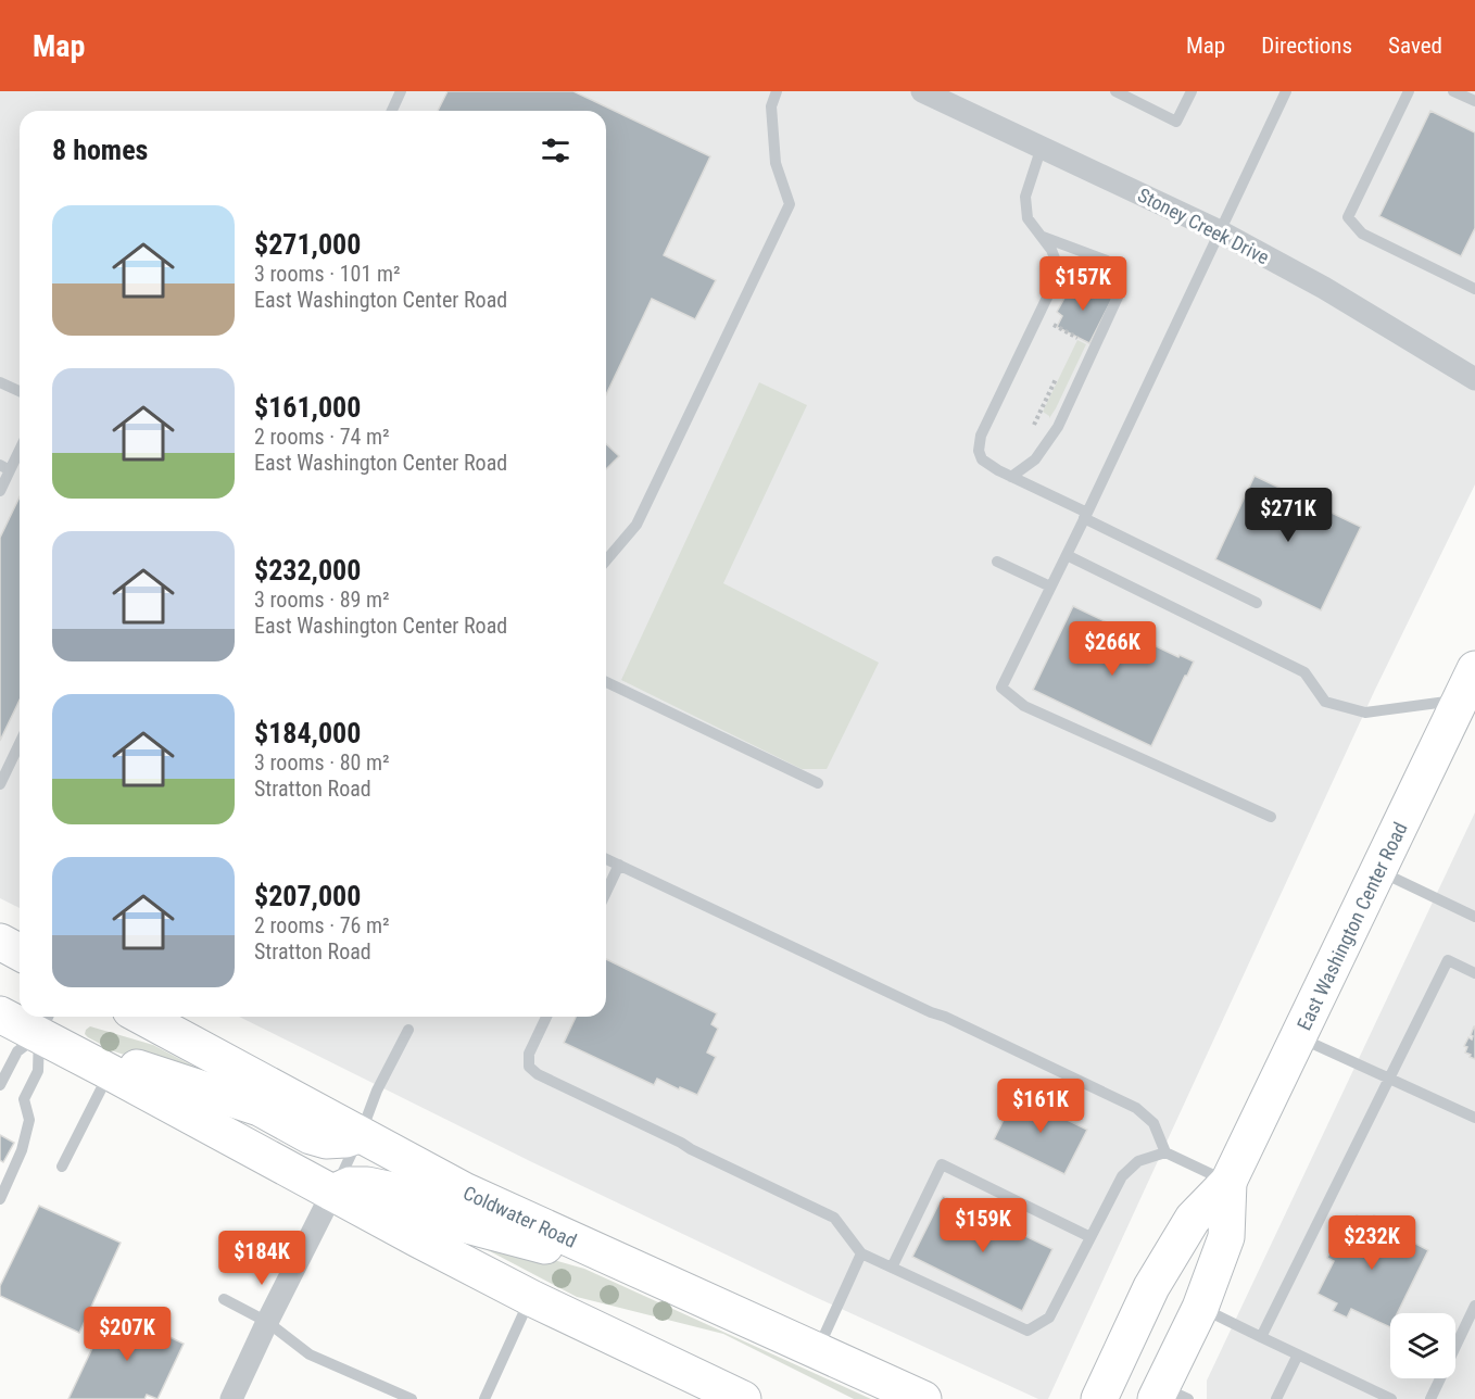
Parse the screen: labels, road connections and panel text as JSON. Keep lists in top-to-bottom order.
{
  "streets": {
    "main road": ["East Washington Center Road", "Coldwater Road"],
    "street": ["Stoney Creek Drive"]
  },
  "page": {
    "header": "Map",
    "nav": ["Map", "Directions", "Saved"],
    "heading": "8 homes",
    "list": [
      {
        "name": "$271,000",
        "note": "3 rooms · 101 m² · East Washington Center Road"
      },
      {
        "name": "$161,000",
        "note": "2 rooms · 74 m² · East Washington Center Road"
      },
      {
        "name": "$232,000",
        "note": "3 rooms · 89 m² · East Washington Center Road"
      },
      {
        "name": "$184,000",
        "note": "3 rooms · 80 m² · Stratton Road"
      },
      {
        "name": "$207,000",
        "note": "2 rooms · 76 m² · Stratton Road"
      }
    ],
    "price": [
      "$157K",
      "$271K",
      "$266K",
      "$161K",
      "$159K",
      "$232K",
      "$184K",
      "$207K"
    ]
  }
}
